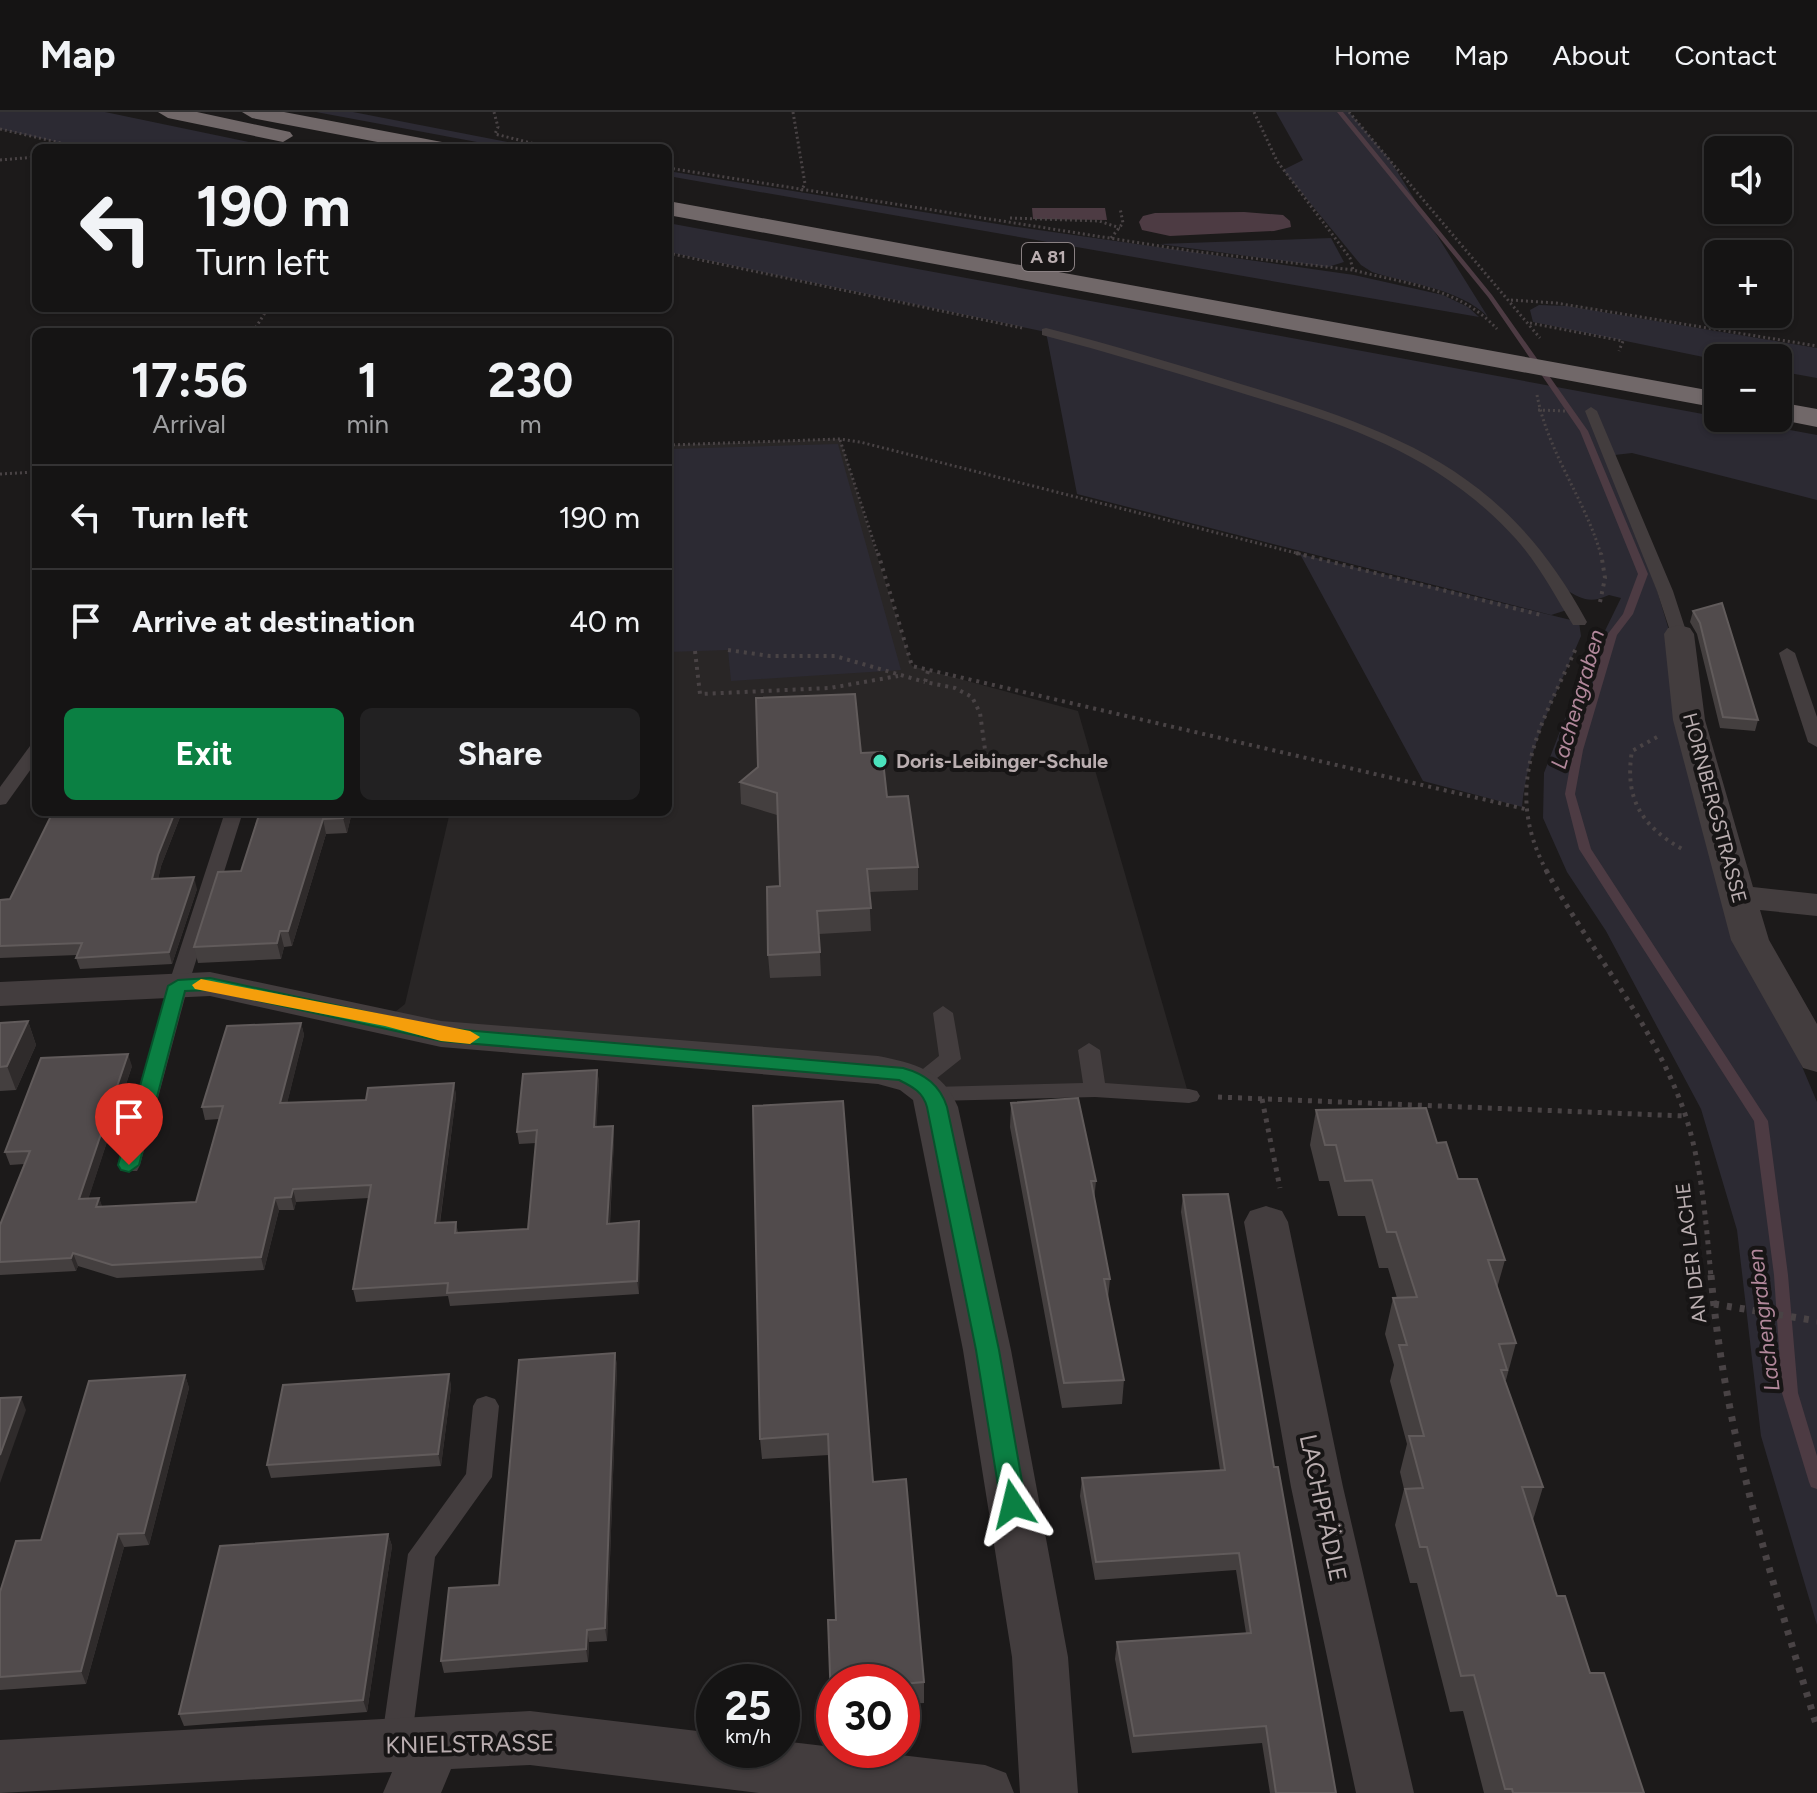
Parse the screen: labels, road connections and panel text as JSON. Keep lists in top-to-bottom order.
{
  "streets": {
    "highway": ["A 81"],
    "street": ["HORNBERGSTRASSE", "LACHPFÄDLE", "KNIELSTRASSE"],
    "path": ["AN DER LACHE"]
  },
  "water": ["Lachengraben"],
  "places": ["Doris-Leibinger-Schule"],
  "page": {
    "header": "Map",
    "nav": [
      "Home",
      "Map",
      "About",
      "Contact"
    ],
    "map_buttons": ["+", "−"],
    "turn": ["190 m", "Turn left"],
    "eta": [
      "17:56",
      "Arrival",
      "1",
      "min",
      "230",
      "m"
    ],
    "list": [
      {
        "name": "Turn left",
        "value": "190 m"
      },
      {
        "name": "Arrive at destination",
        "value": "40 m"
      }
    ],
    "buttons": ["Exit", "Share"],
    "speed": "25 km/h",
    "limit": "30"
  }
}
